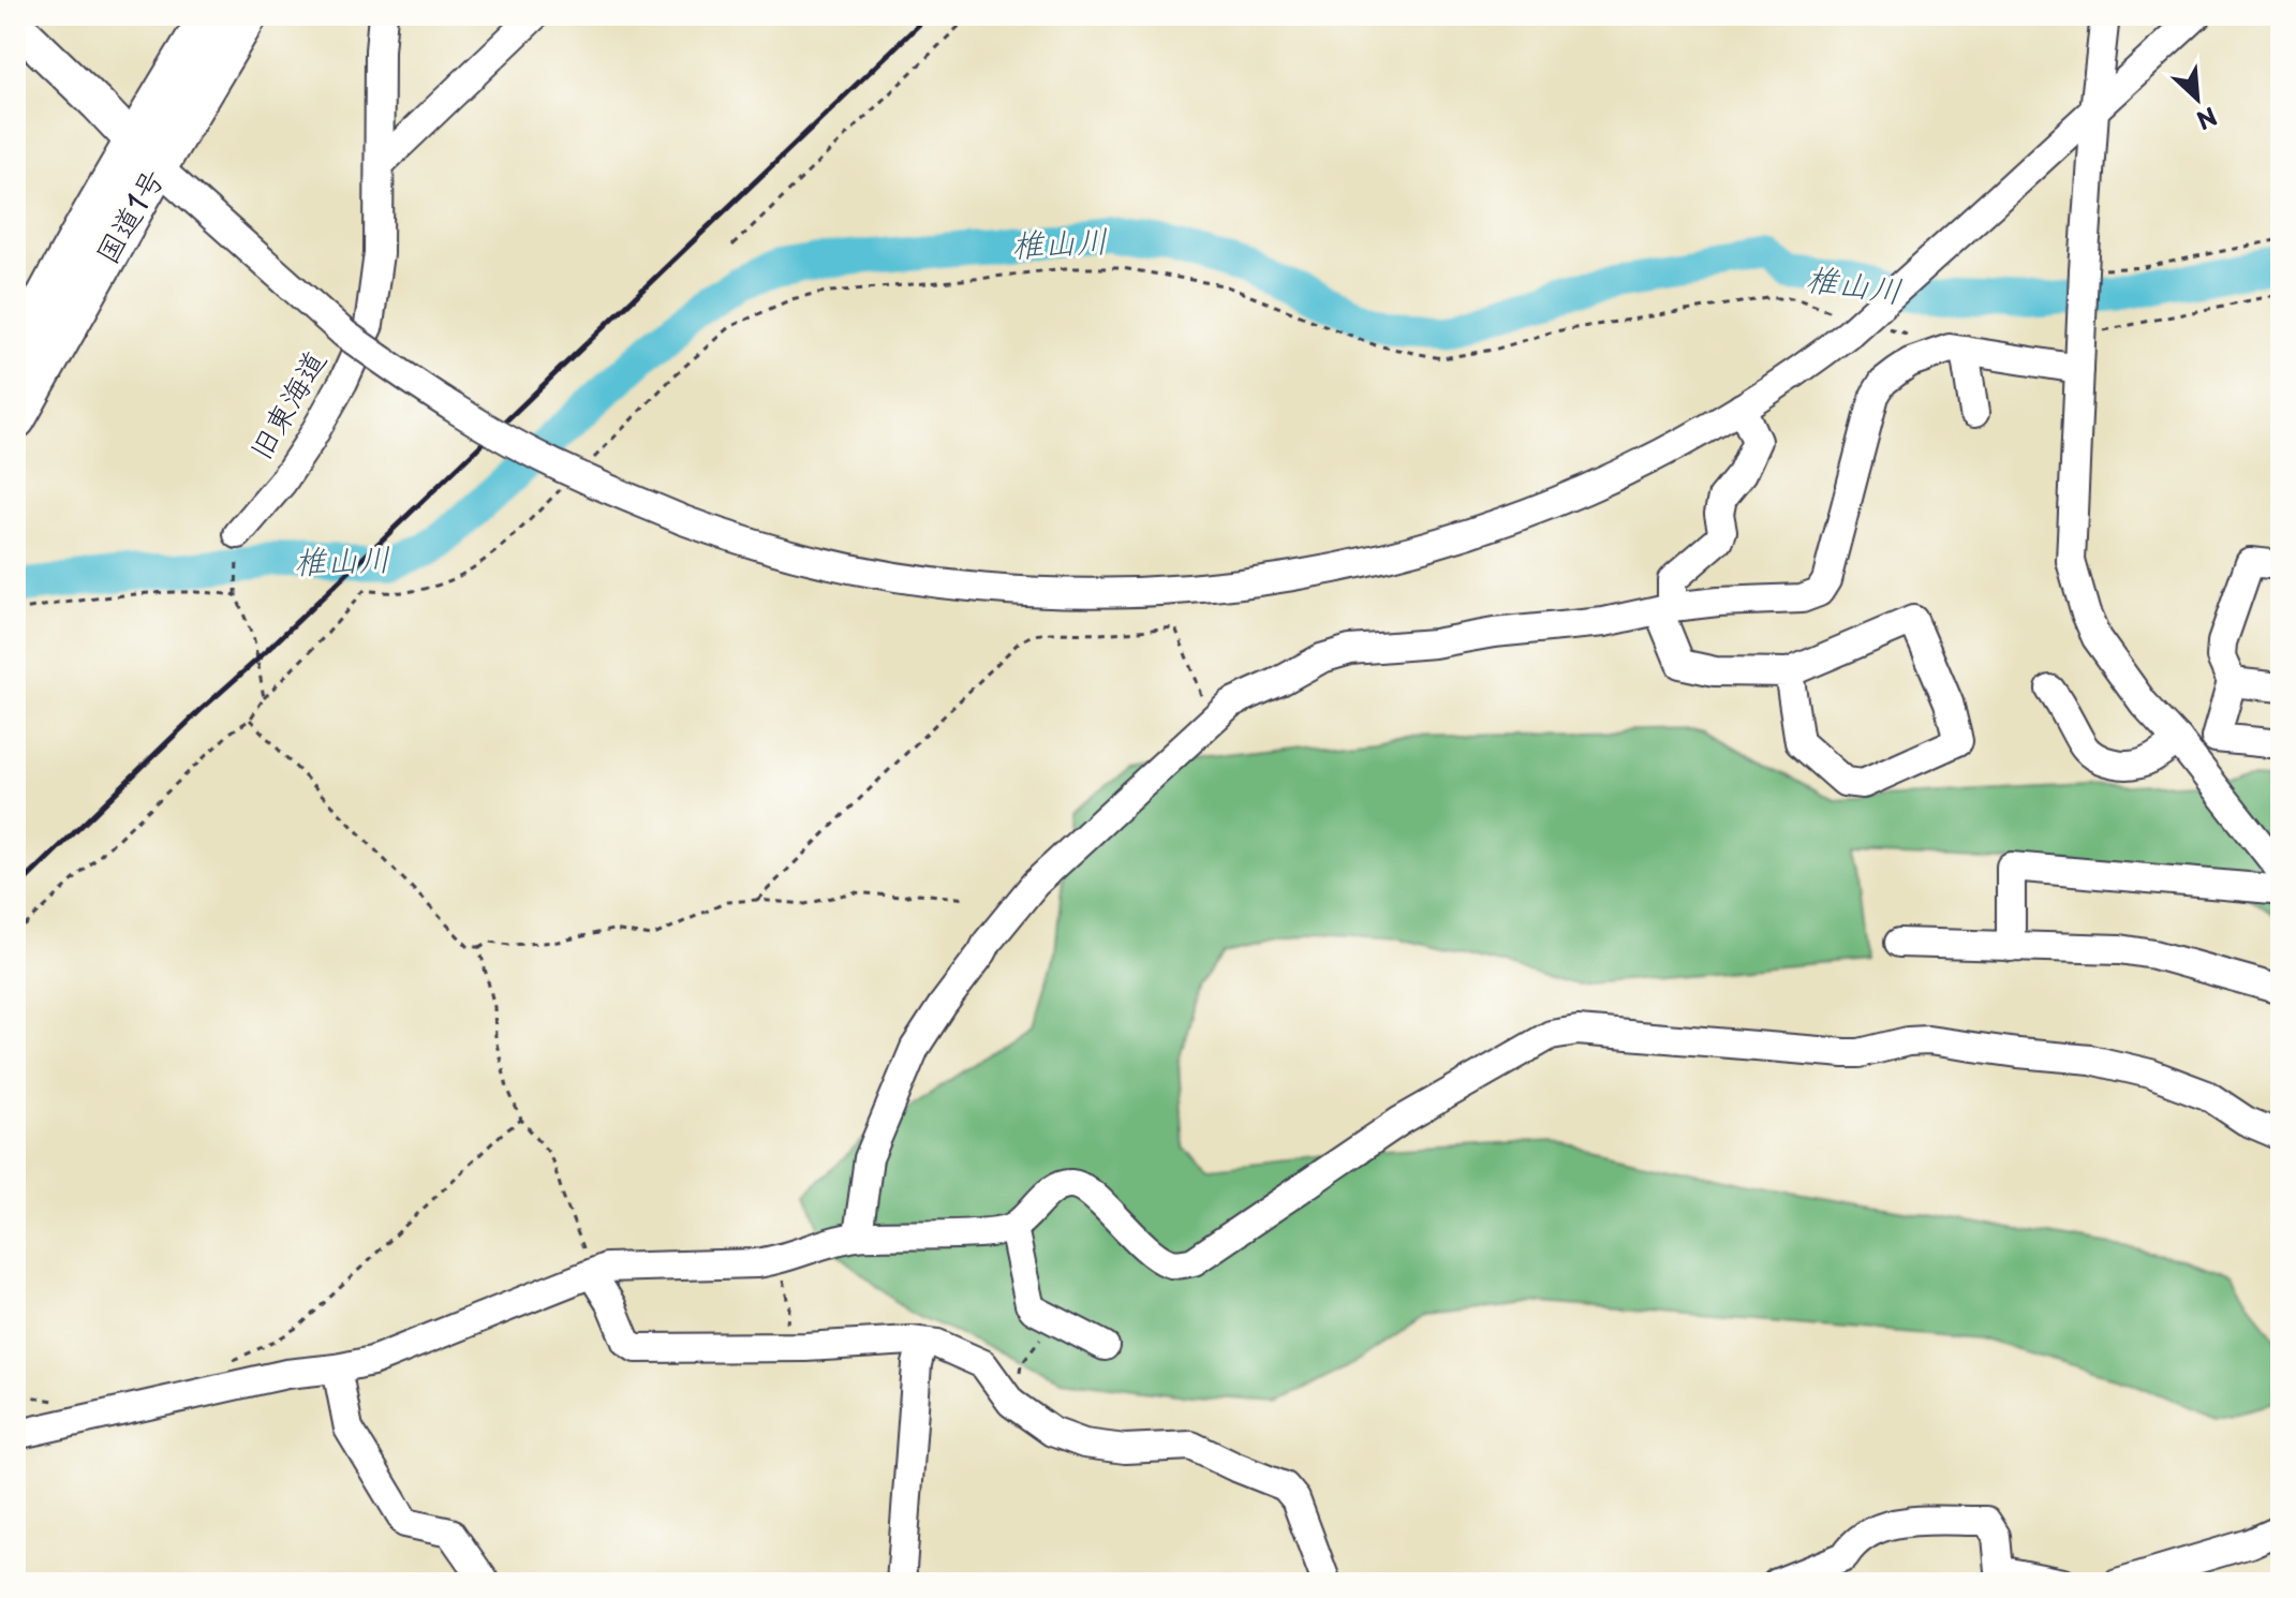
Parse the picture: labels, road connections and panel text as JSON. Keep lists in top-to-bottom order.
{
  "streets": {
    "highway": ["国道1号"],
    "street": ["旧東海道"]
  },
  "water": ["椎山川"],
  "north": "bottom right"
}
